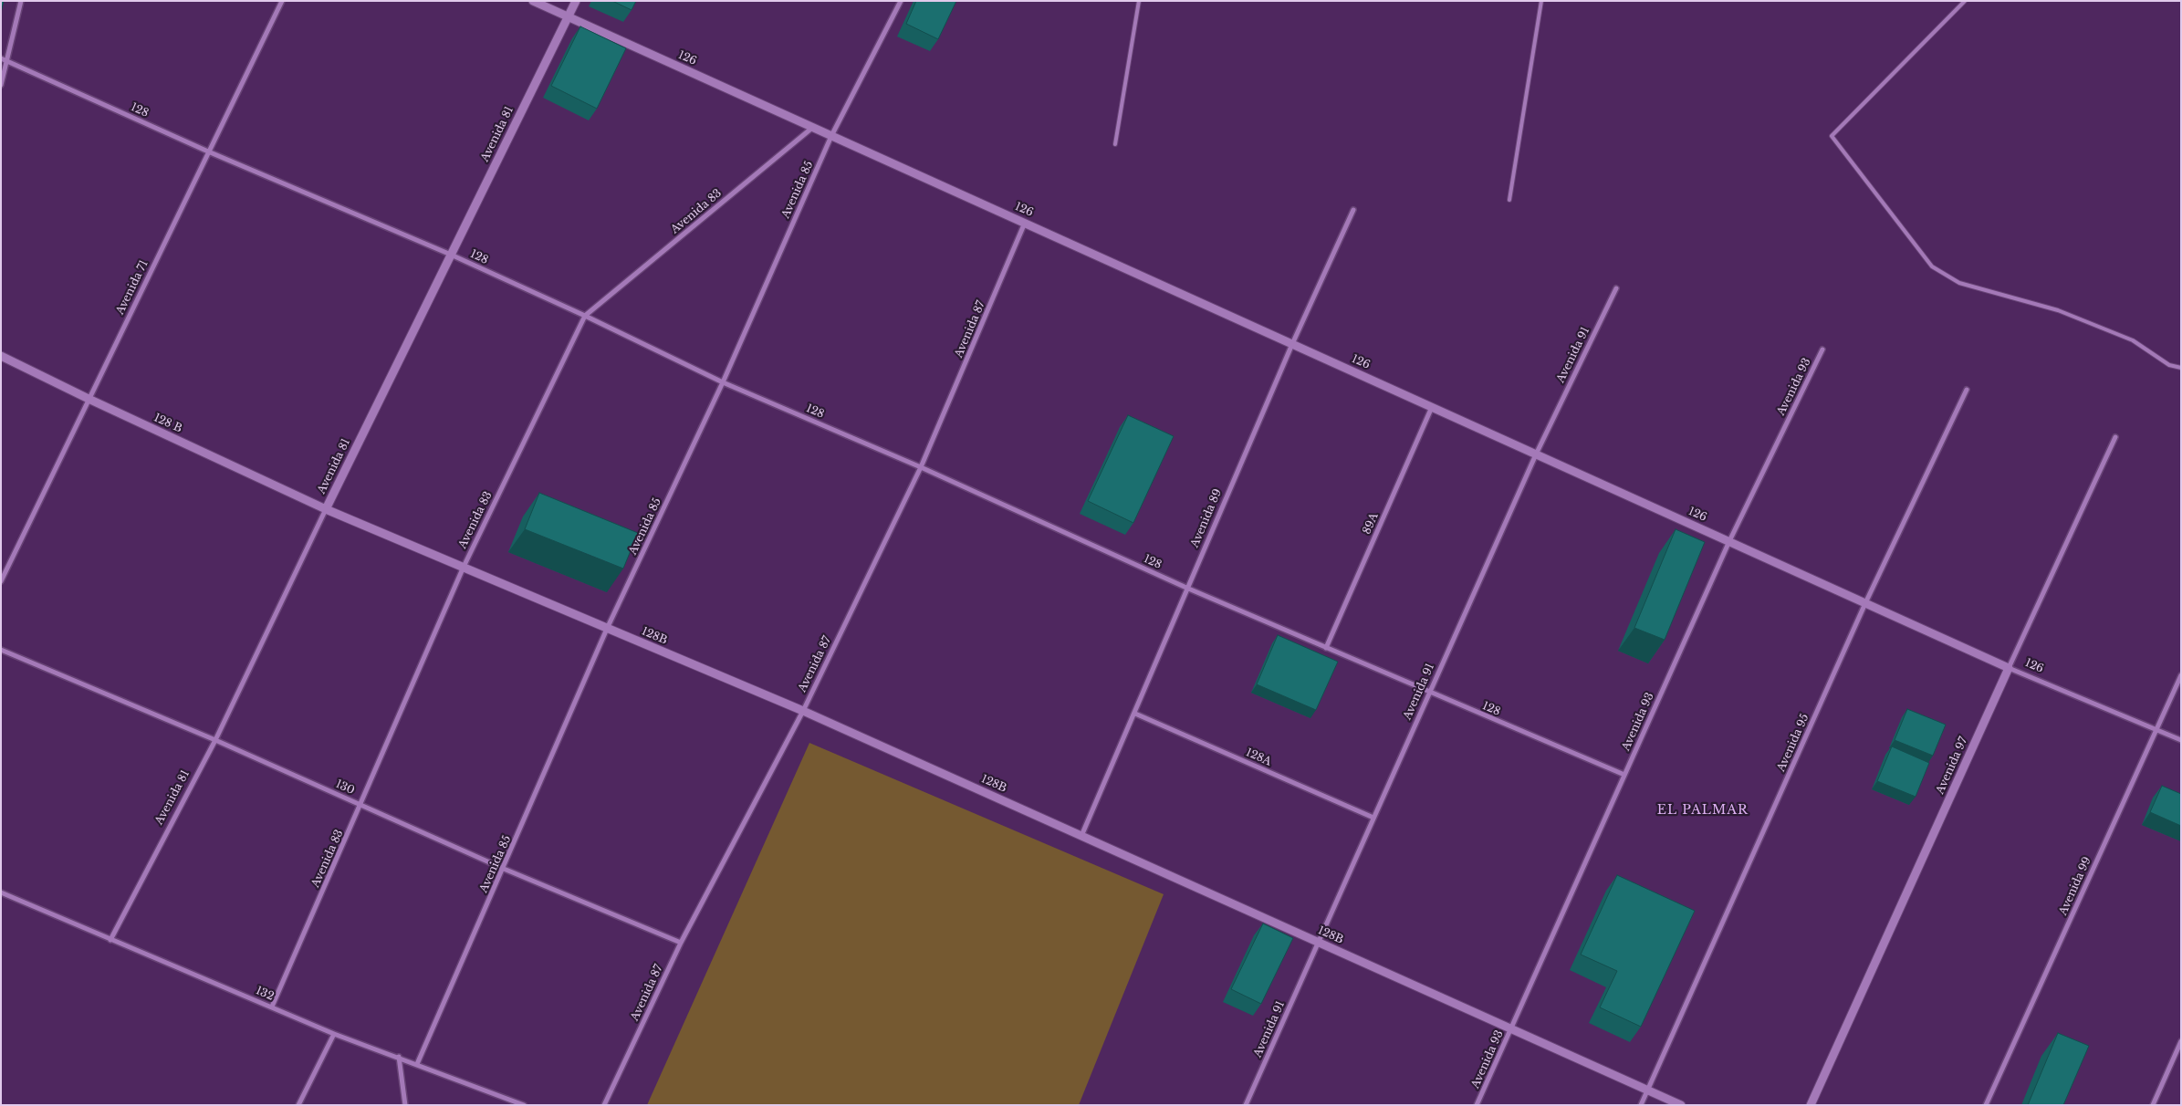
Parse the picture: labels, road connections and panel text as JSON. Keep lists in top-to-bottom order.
{
  "streets": {
    "street": [
      "126",
      "128",
      "Avenida 81",
      "Avenida 85",
      "Avenida 83",
      "Avenida 71",
      "Avenida 87",
      "Avenida 91",
      "Avenida 93",
      "128 B",
      "Avenida 89",
      "89A",
      "128B",
      "Avenida 95",
      "128A",
      "Avenida 97",
      "130",
      "Avenida 99",
      "132"
    ]
  },
  "crossings": [
    ["126", "Avenida 81"],
    ["126", "Avenida 85"],
    ["126", "Avenida 83"],
    ["126", "Avenida 87"],
    ["126", "Avenida 91"],
    ["126", "Avenida 93"],
    ["126", "Avenida 89"],
    ["126", "89A"],
    ["126", "Avenida 95"],
    ["126", "Avenida 97"],
    ["126", "Avenida 99"],
    ["128", "Avenida 81"],
    ["128", "Avenida 85"],
    ["128", "Avenida 83"],
    ["128", "Avenida 71"],
    ["128", "Avenida 87"],
    ["128", "Avenida 91"],
    ["128", "Avenida 93"],
    ["128", "Avenida 89"],
    ["128", "89A"],
    ["Avenida 81", "128 B"],
    ["Avenida 81", "128B"],
    ["Avenida 81", "130"],
    ["Avenida 81", "132"],
    ["Avenida 85", "128B"],
    ["Avenida 85", "130"],
    ["Avenida 85", "132"],
    ["Avenida 83", "128B"],
    ["Avenida 83", "130"],
    ["Avenida 83", "132"],
    ["Avenida 71", "128 B"],
    ["Avenida 87", "128B"],
    ["Avenida 87", "130"],
    ["Avenida 91", "128B"],
    ["Avenida 91", "128A"],
    ["Avenida 93", "128B"],
    ["128 B", "128B"],
    ["Avenida 89", "128B"],
    ["Avenida 89", "128A"],
    ["128B", "Avenida 95"]
  ],
  "districts": ["EL PALMAR"]
}
